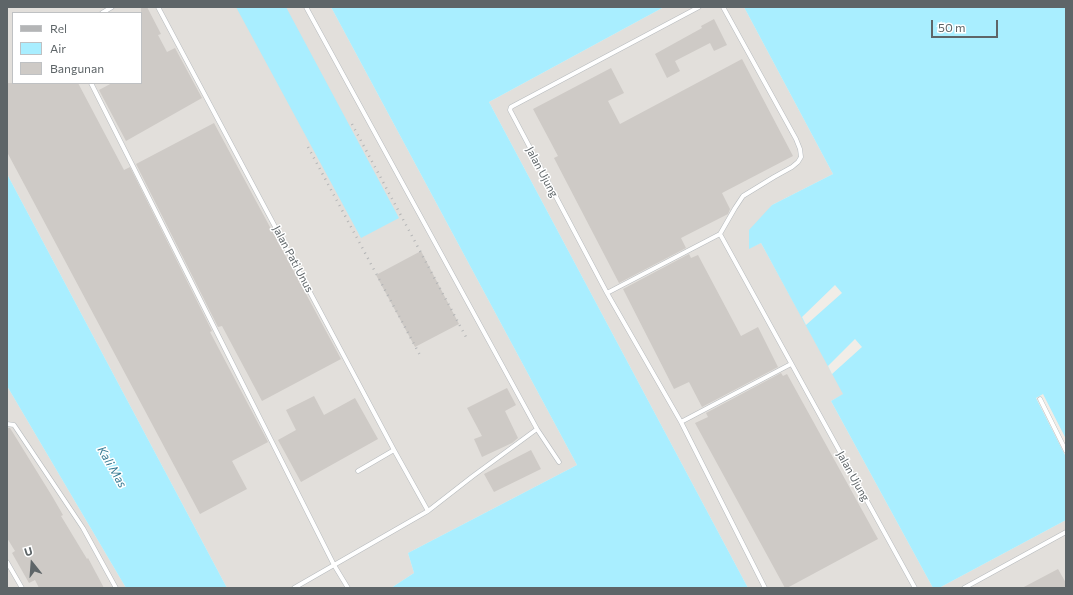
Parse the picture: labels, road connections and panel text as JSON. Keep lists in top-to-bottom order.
{
  "streets": {
    "lane": ["Jalan Ujung", "Jalan Pati Unus"]
  },
  "water": ["Kali Mas"],
  "legend": ["Rel", "Air", "Bangunan"],
  "scale_bar": "50 m",
  "north": "top"
}
